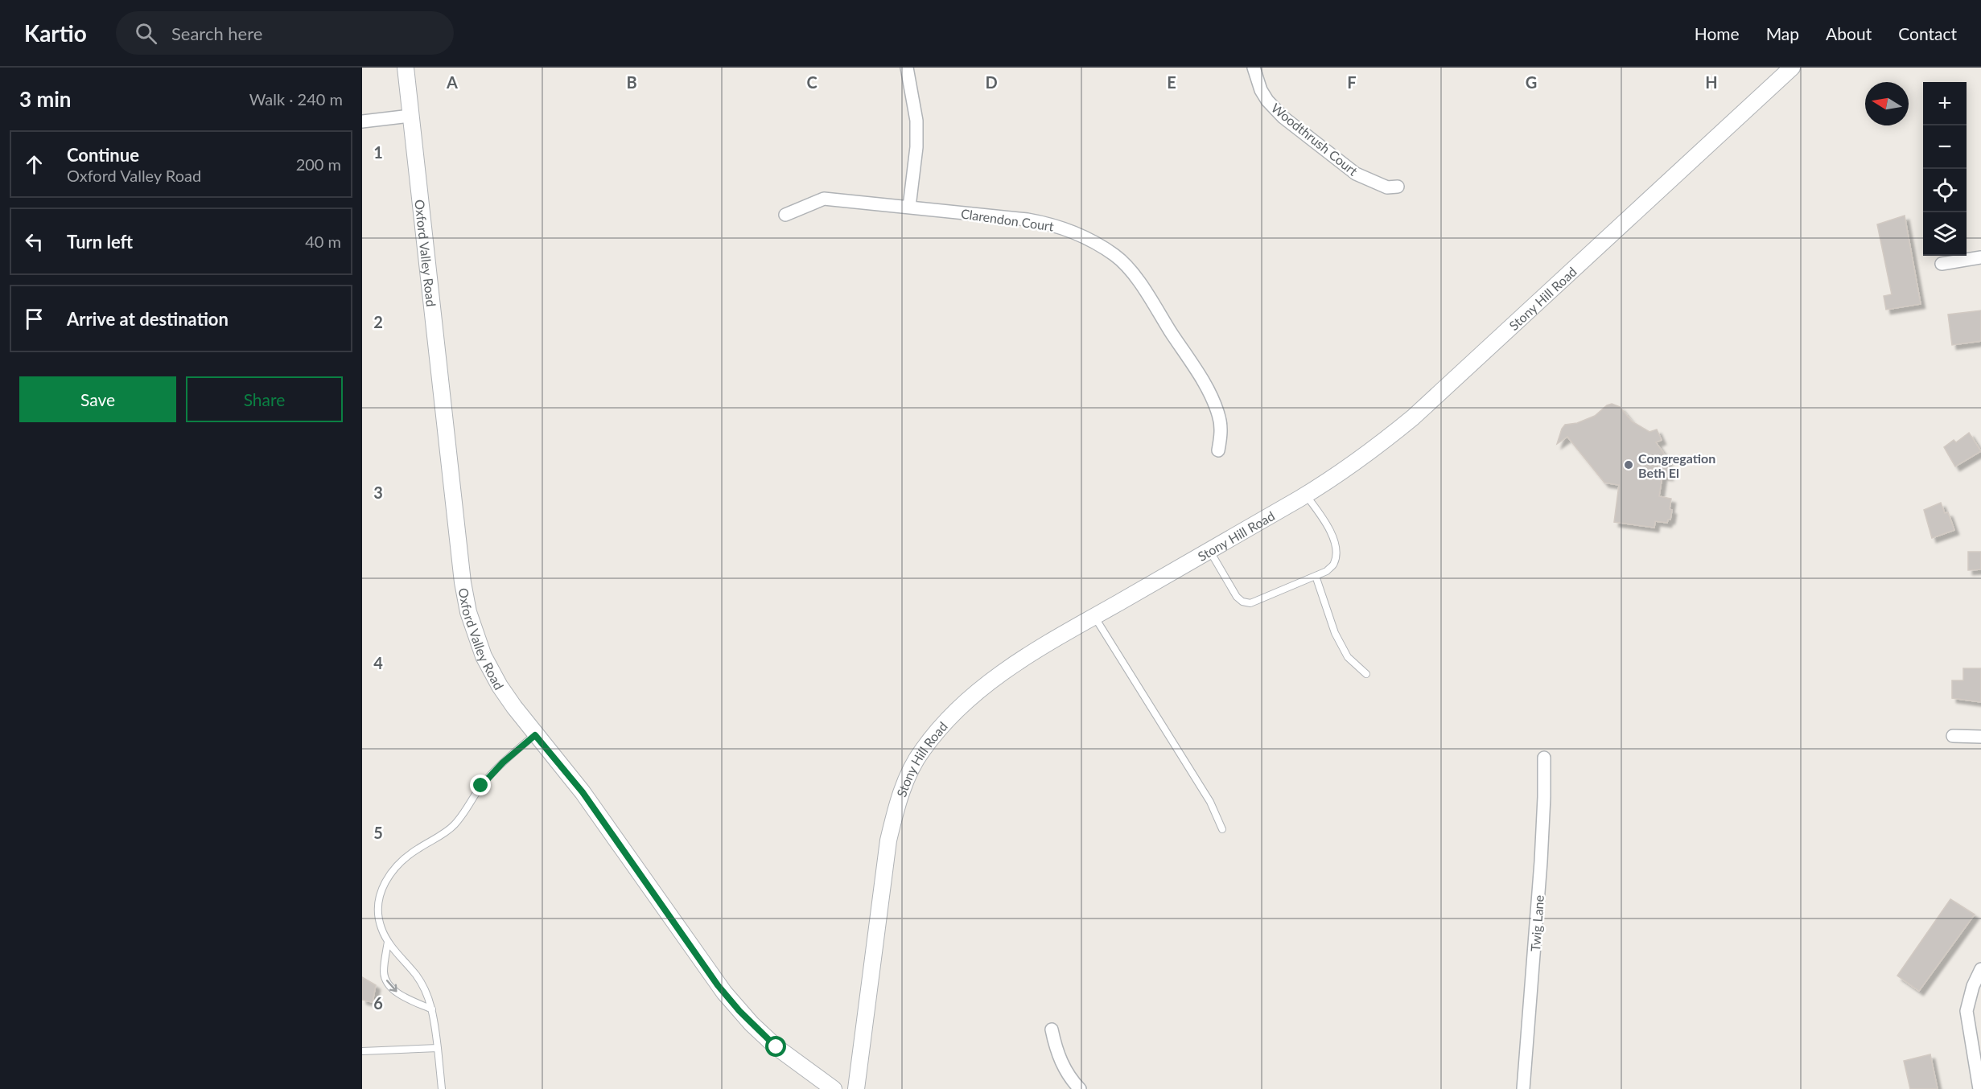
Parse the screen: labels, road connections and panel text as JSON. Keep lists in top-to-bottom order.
{
  "streets": {
    "street": [
      "Woodthrush Court",
      "Clarendon Court",
      "Oxford Valley Road",
      "Stony Hill Road",
      "Twig Lane"
    ]
  },
  "places": ["Congregation Beth El"],
  "north": "left",
  "page": {
    "header": "Kartio",
    "search": "Search here",
    "nav": [
      "Home",
      "Map",
      "About",
      "Contact"
    ],
    "heading": ["3 min", "Walk · 240 m"],
    "map_buttons": ["+", "−"],
    "list": [
      ["Continue", "Oxford Valley Road", "200 m"],
      ["Turn left", "40 m"],
      "Arrive at destination"
    ],
    "buttons": ["Save", "Share"]
  },
  "grid": {
    "columns": [
      "A",
      "B",
      "C",
      "D",
      "E",
      "F",
      "G",
      "H"
    ],
    "rows": [
      "1",
      "2",
      "3",
      "4",
      "5",
      "6"
    ]
  }
}
